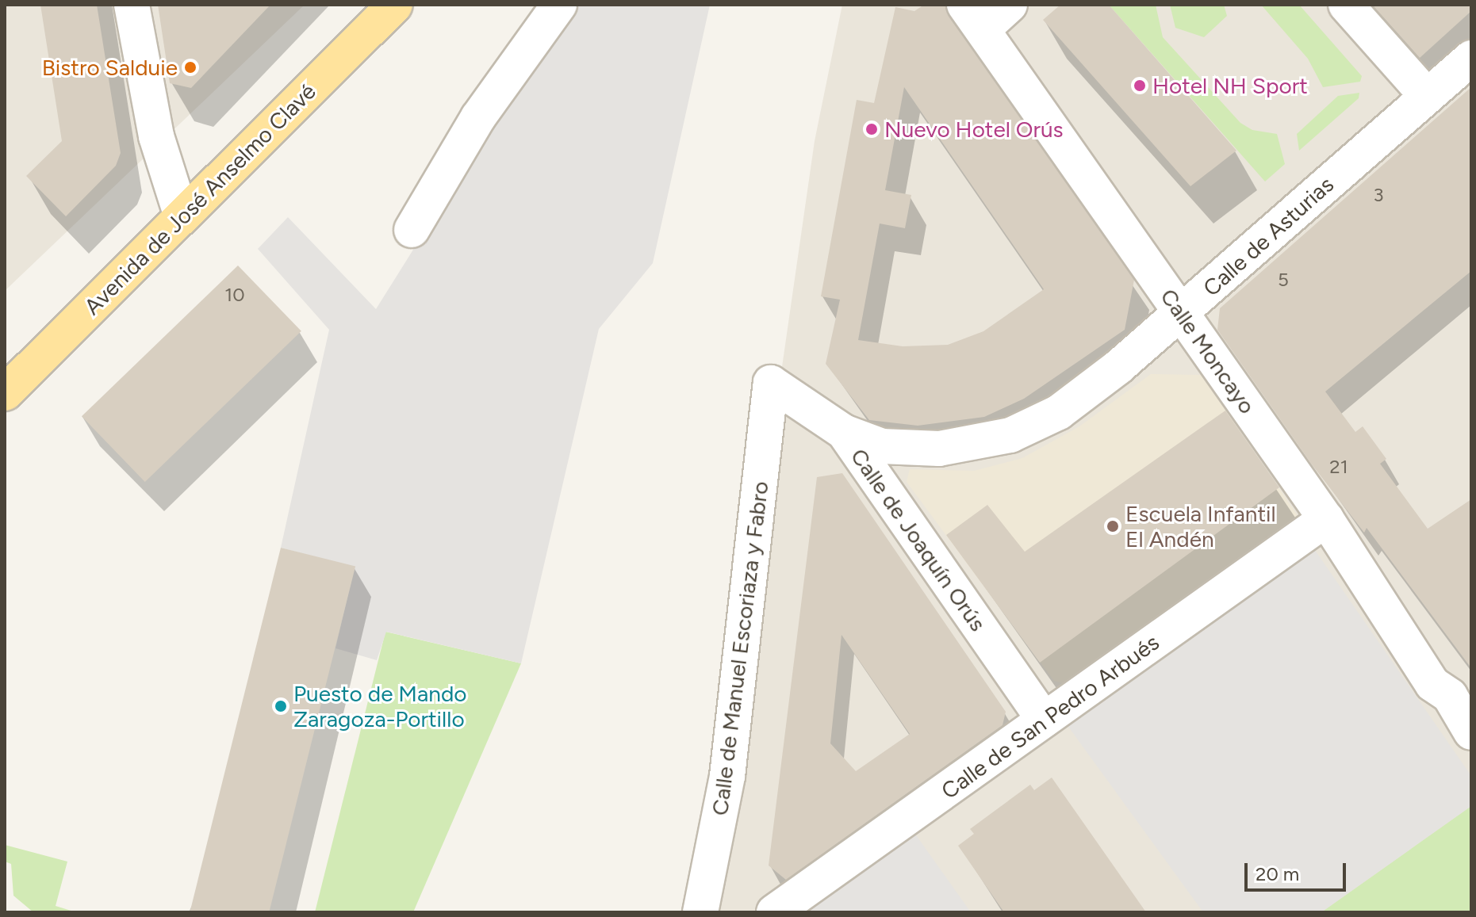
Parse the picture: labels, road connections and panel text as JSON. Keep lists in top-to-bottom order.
{
  "streets": {
    "main road": ["Avenida de José Anselmo Clavé"],
    "street": [
      "Calle de Asturias",
      "Calle Moncayo",
      "Calle de Joaquín Orús",
      "Calle de Manuel Escoriaza y Fabro",
      "Calle de San Pedro Arbués"
    ]
  },
  "crossings": [
    ["Calle de Asturias", "Calle Moncayo"],
    ["Calle de Asturias", "Calle de Joaquín Orús"],
    ["Calle Moncayo", "Calle de San Pedro Arbués"],
    ["Calle de Joaquín Orús", "Calle de Manuel Escoriaza y Fabro"],
    ["Calle de Joaquín Orús", "Calle de San Pedro Arbués"]
  ],
  "places": [
    "Bistro Salduie",
    "Hotel NH Sport",
    "Nuevo Hotel Orús",
    "Escuela Infantil El Andén",
    "Puesto de Mando Zaragoza-Portillo"
  ],
  "house_numbers": [
    "3",
    "5",
    "10",
    "21"
  ],
  "scale_bar": "20 m"
}
